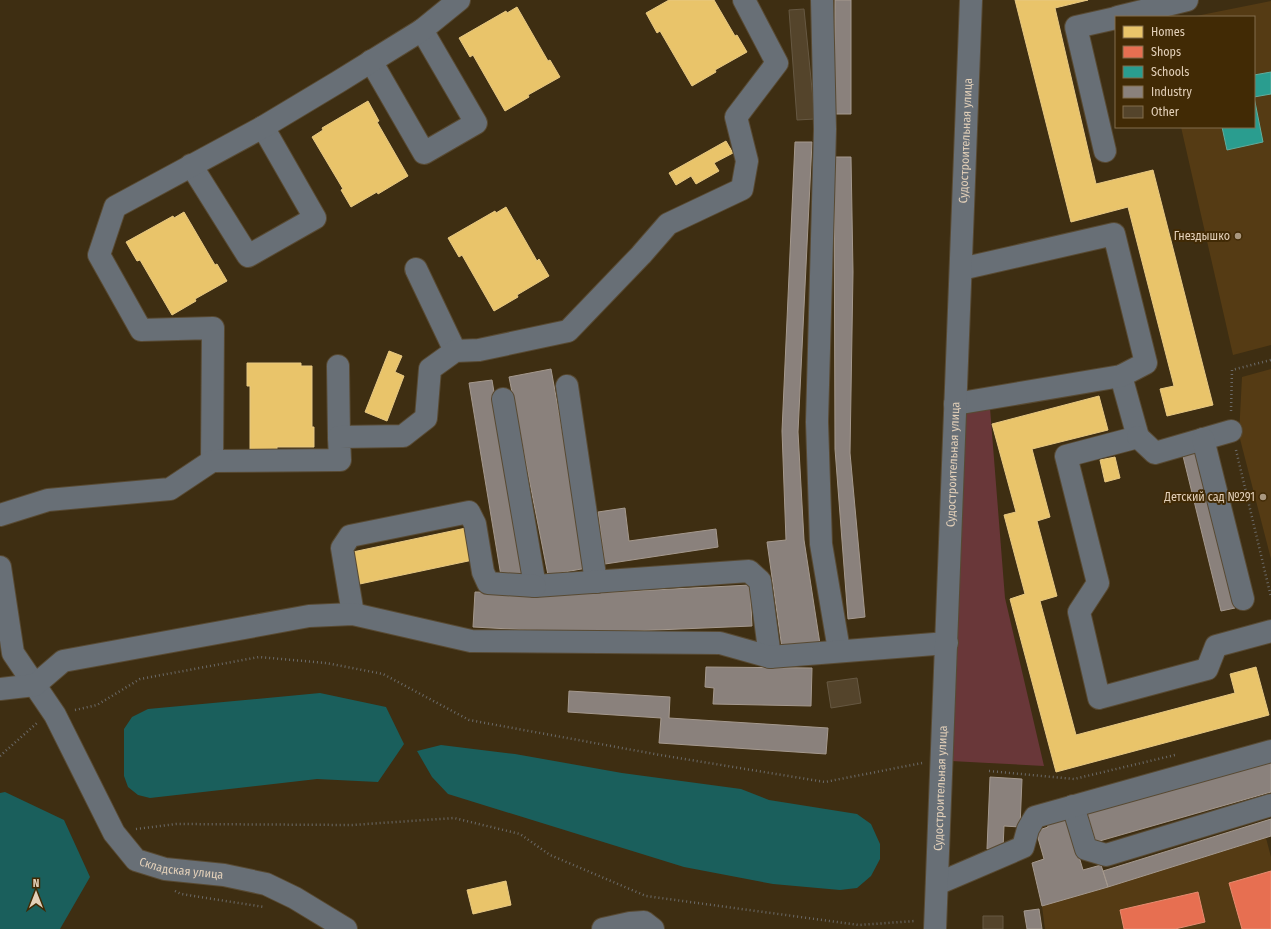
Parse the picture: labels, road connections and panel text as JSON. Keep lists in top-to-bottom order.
{
  "streets": {
    "street": ["Судостроительная улица", "Складская улица"]
  },
  "places": ["Гнездышко", "Детский сад №291"],
  "legend": [
    "Homes",
    "Shops",
    "Schools",
    "Industry",
    "Other"
  ],
  "north": "top"
}
